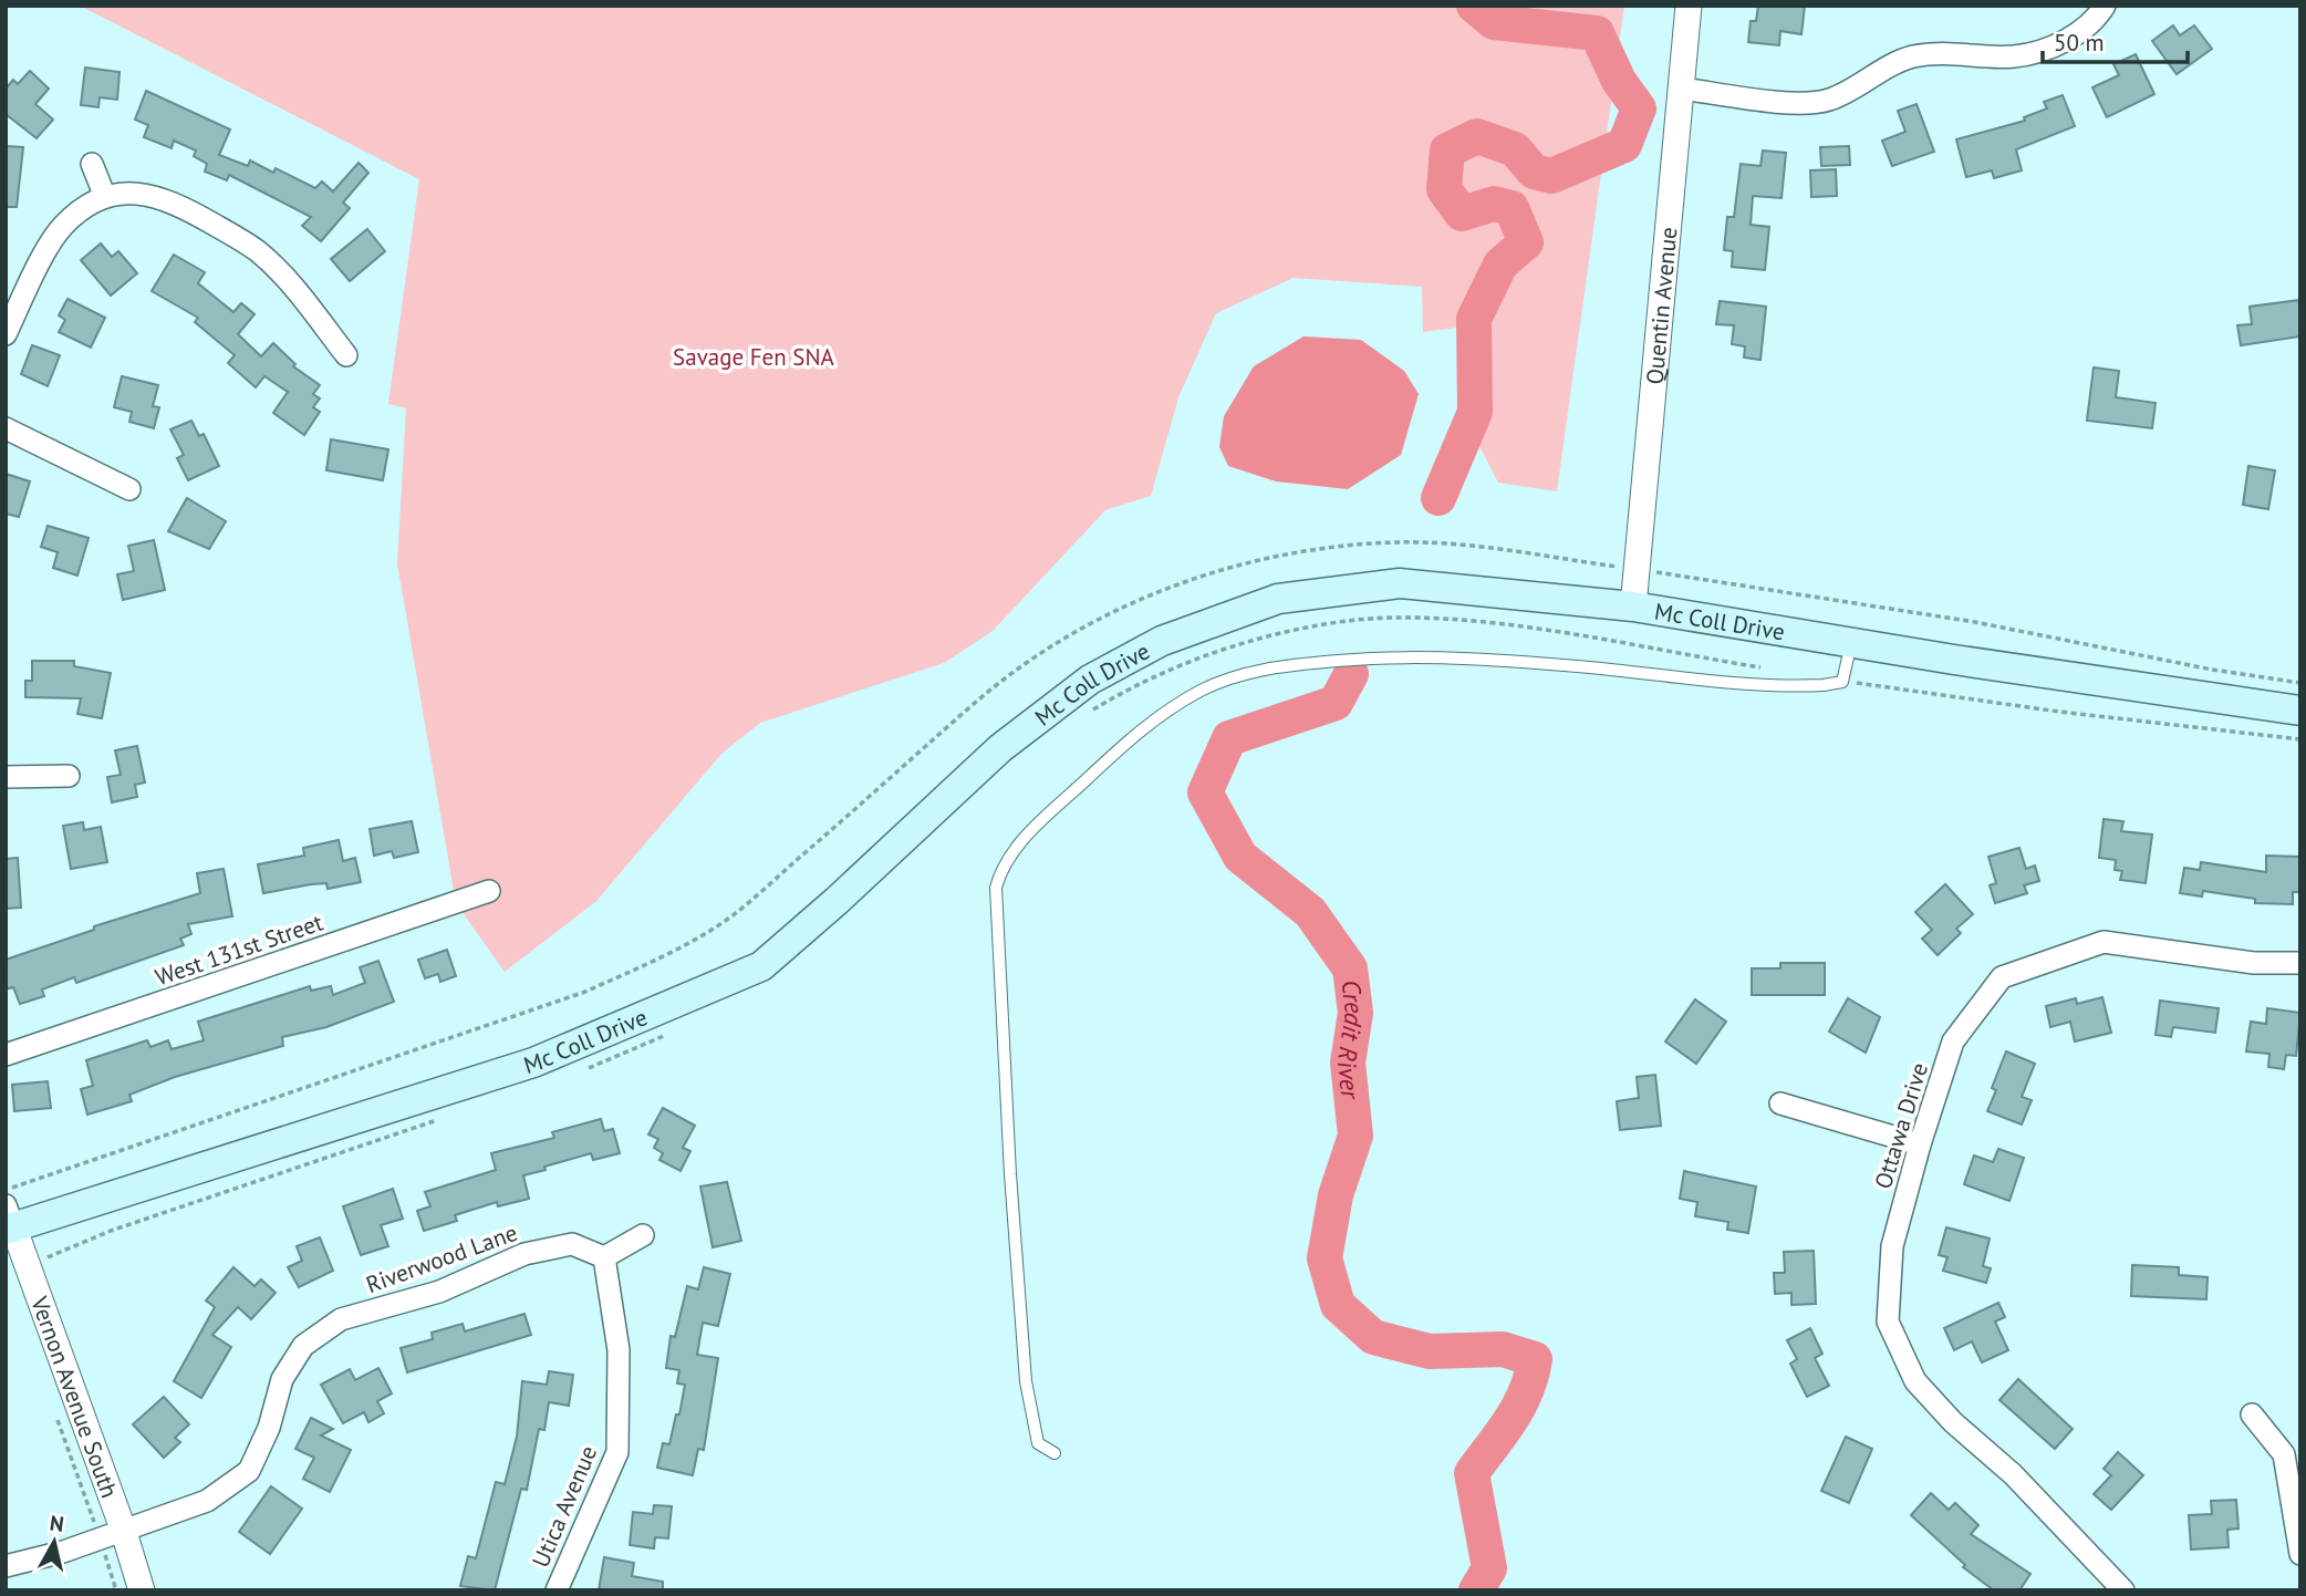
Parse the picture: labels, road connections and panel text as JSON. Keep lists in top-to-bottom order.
{
  "streets": {
    "main road": ["Mc Coll Drive"],
    "street": [
      "Quentin Avenue",
      "West 131st Street",
      "Ottawa Drive",
      "Riverwood Lane",
      "Vernon Avenue South",
      "Utica Avenue"
    ]
  },
  "crossings": [
    ["Quentin Avenue", "Mc Coll Drive"],
    ["Mc Coll Drive", "Vernon Avenue South"],
    ["Riverwood Lane", "Vernon Avenue South"],
    ["Riverwood Lane", "Utica Avenue"]
  ],
  "water": ["Credit River"],
  "parks": ["Savage Fen SNA"],
  "scale_bar": "50 m",
  "north": "top"
}
